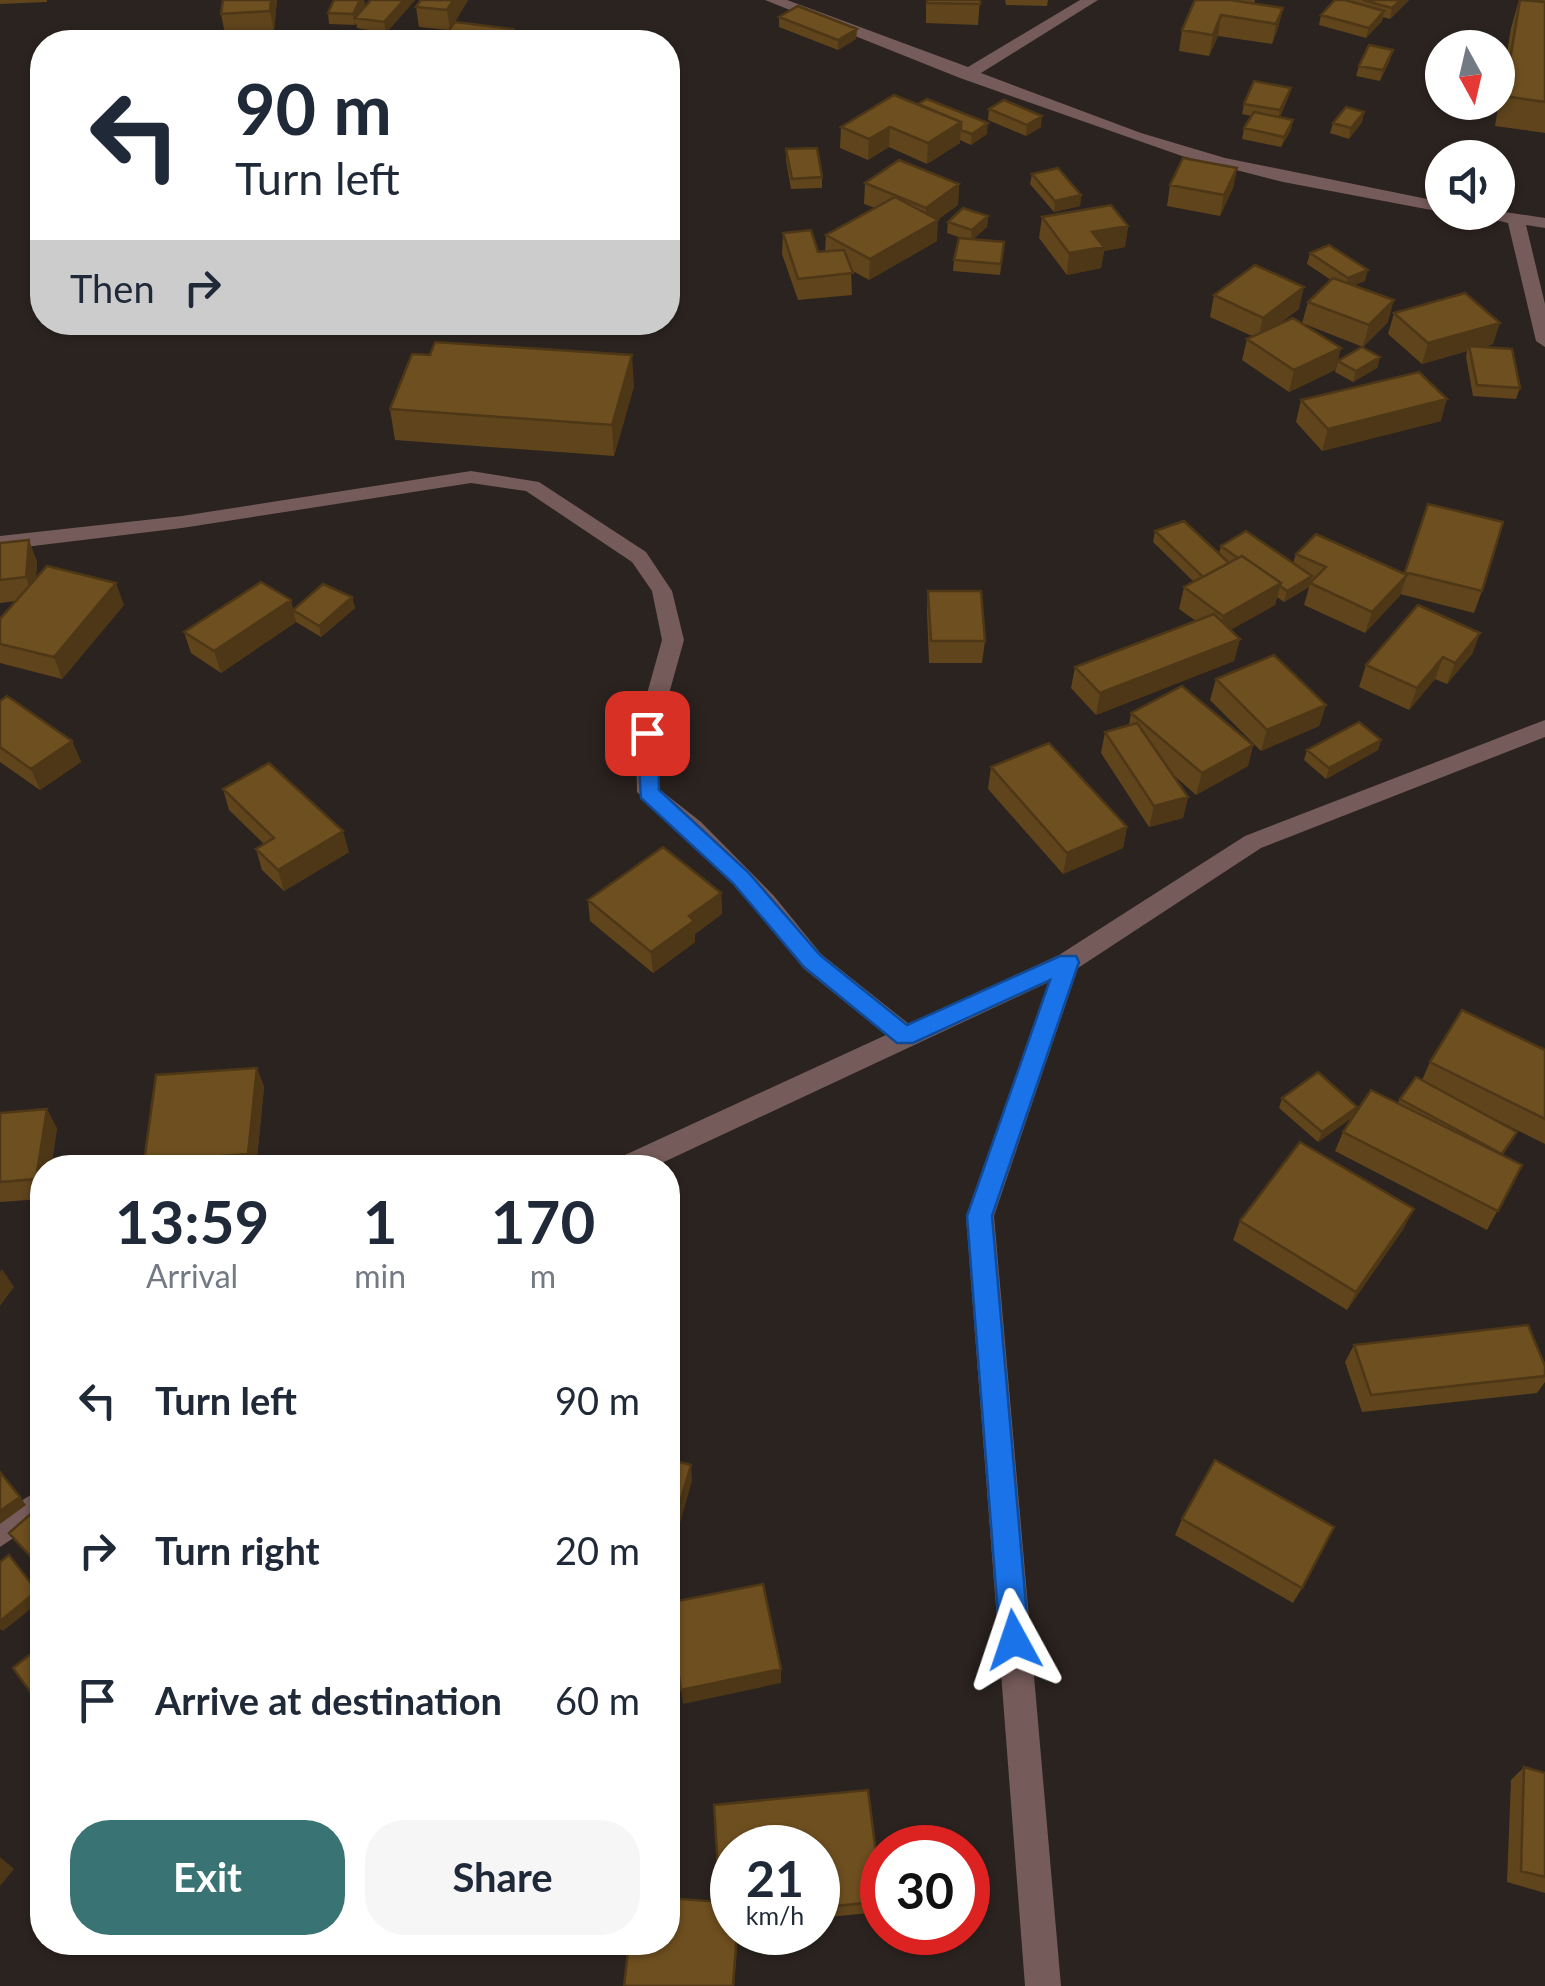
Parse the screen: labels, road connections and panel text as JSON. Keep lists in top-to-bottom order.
{
  "north": "bottom",
  "page": {
    "turn": ["90 m", "Turn left"],
    "then": "Then",
    "eta": [
      "13:59",
      "Arrival",
      "1",
      "min",
      "170",
      "m"
    ],
    "list": [
      {
        "name": "Turn left",
        "value": "90 m"
      },
      {
        "name": "Turn right",
        "value": "20 m"
      },
      {
        "name": "Arrive at destination",
        "value": "60 m"
      }
    ],
    "buttons": ["Exit", "Share"],
    "speed": "21 km/h",
    "limit": "30"
  }
}
